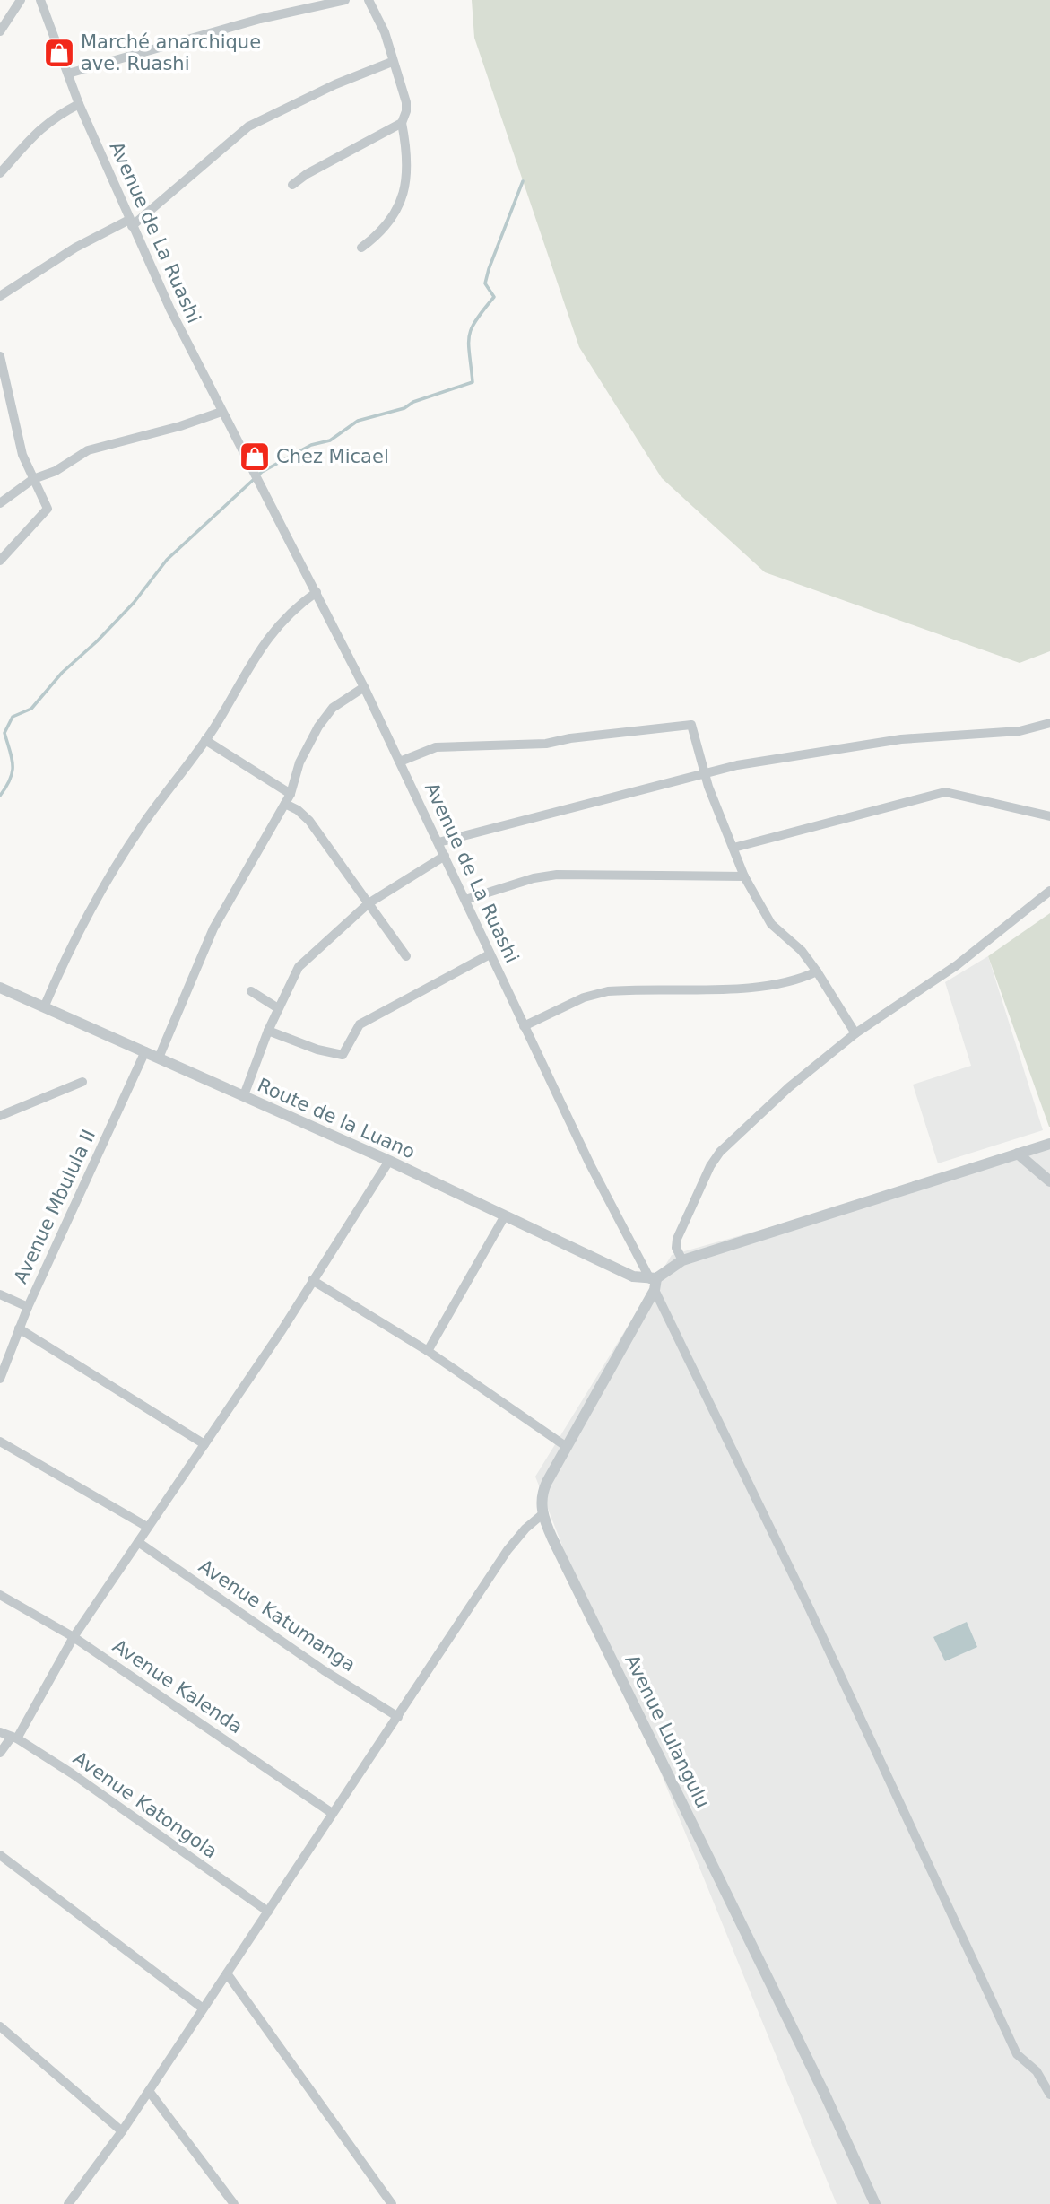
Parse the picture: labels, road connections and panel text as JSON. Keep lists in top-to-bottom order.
{
  "streets": {
    "street": [
      "Avenue de La Ruashi",
      "Route de la Luano",
      "Avenue Mbulula II",
      "Avenue Katumanga",
      "Avenue Kalenda",
      "Avenue Lulangulu",
      "Avenue Katongola"
    ]
  },
  "crossings": [
    ["Avenue de La Ruashi", "Route de la Luano"],
    ["Route de la Luano", "Avenue Mbulula II"]
  ],
  "places": {
    "shop": ["Marché anarchique ave. Ruashi", "Chez Micael"]
  }
}
